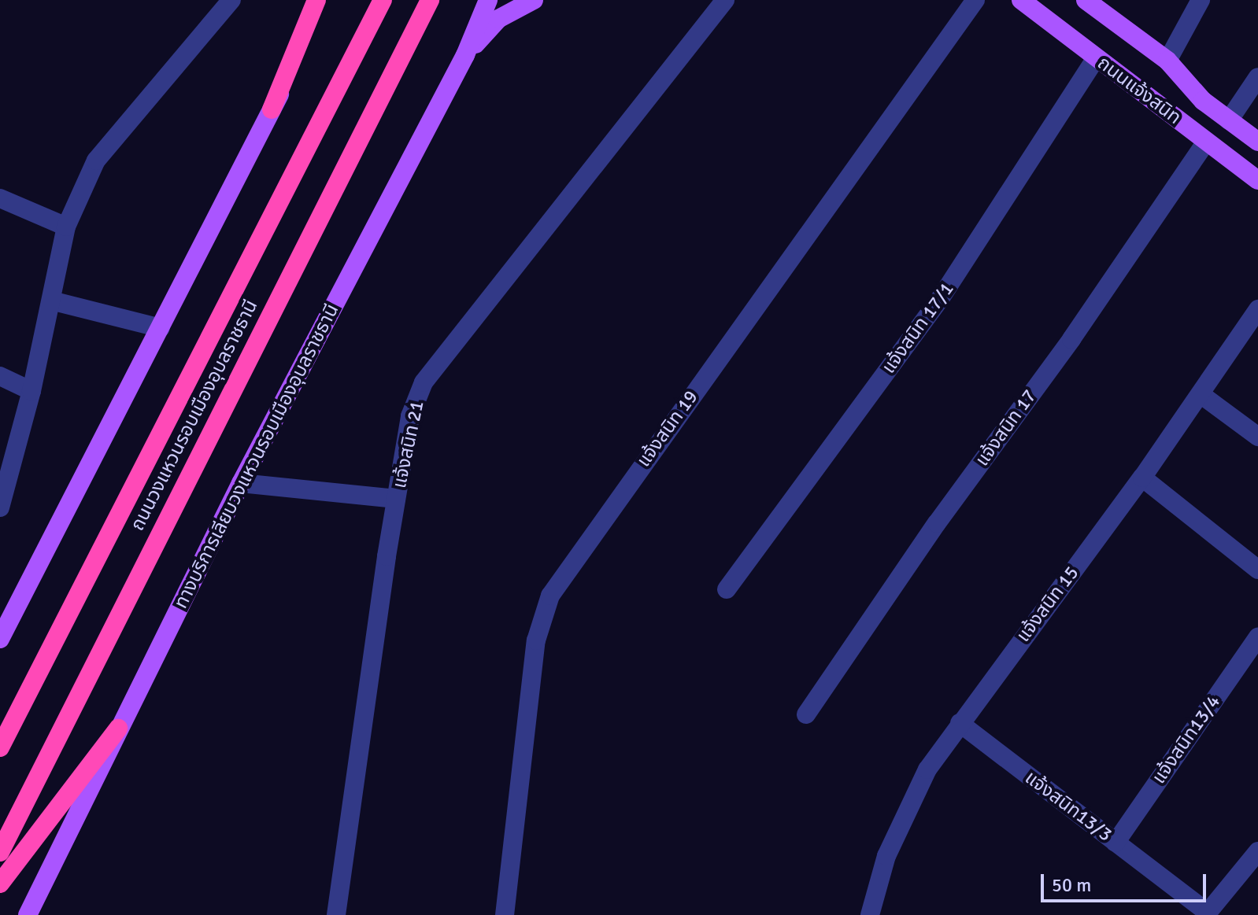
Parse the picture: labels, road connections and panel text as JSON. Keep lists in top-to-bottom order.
{
  "streets": {
    "highway": ["ถนนวงแหวนรอบเมืองอุบลราชธานี"],
    "main road": ["ถนนแจ้งสนิท", "ทางบริการเลียบวงแหวนรอบเมืองอุบลราชธานี"],
    "street": [
      "แจ้งสนิท 17/1",
      "แจ้งสนิท 17",
      "แจ้งสนิท 19",
      "แจ้งสนิท 21",
      "แจ้งสนิท 15",
      "แจ้งสนิท13/4",
      "แจ้งสนิท13/3"
    ]
  },
  "crossings": [
    ["ถนนแจ้งสนิท", "แจ้งสนิท 17/1"],
    ["ถนนแจ้งสนิท", "แจ้งสนิท 17"],
    ["แจ้งสนิท 15", "แจ้งสนิท13/3"],
    ["แจ้งสนิท13/4", "แจ้งสนิท13/3"]
  ],
  "scale_bar": "50 m"
}
